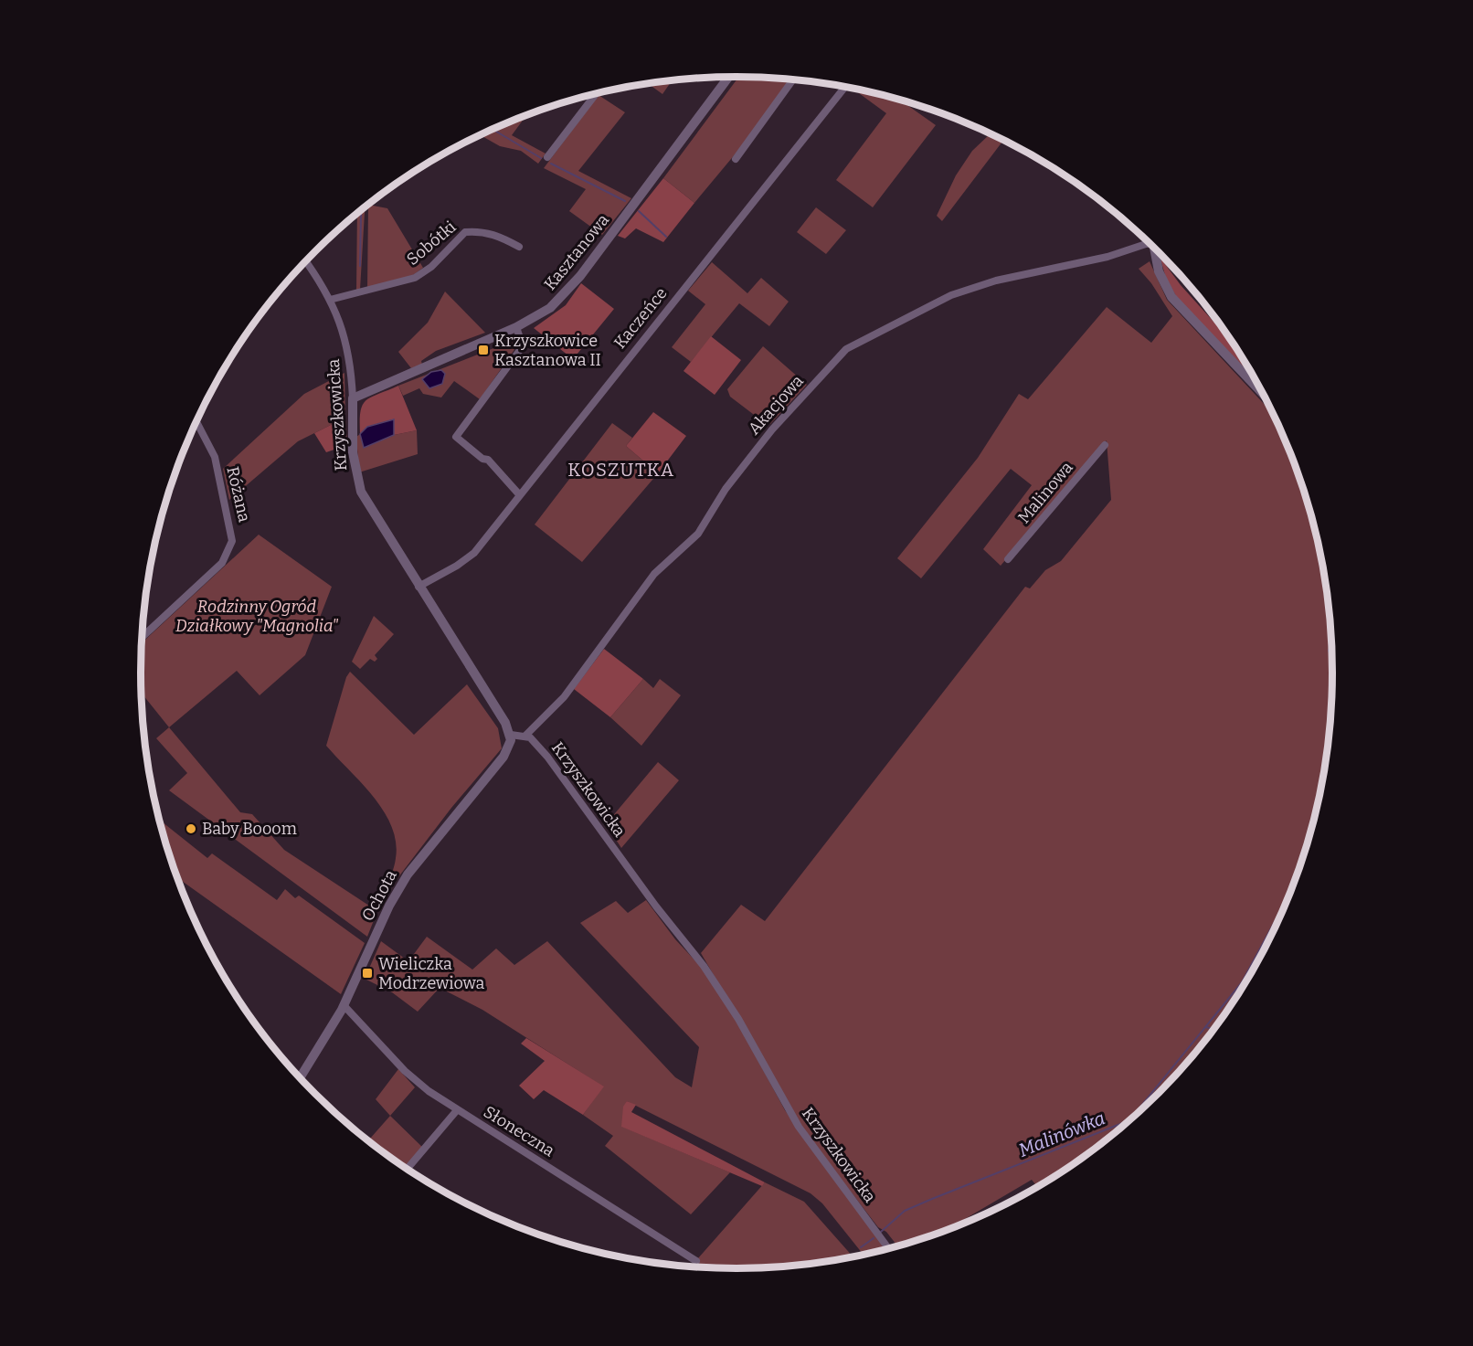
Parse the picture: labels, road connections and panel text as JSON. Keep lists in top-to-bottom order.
{
  "streets": {
    "street": [
      "Sobótki",
      "Kasztanowa",
      "Kaczeńce",
      "Akacjowa",
      "Krzyszkowicka",
      "Malinowa",
      "Różana",
      "Ochota",
      "Słoneczna"
    ]
  },
  "crossings": [
    ["Sobótki", "Krzyszkowicka"],
    ["Kasztanowa", "Krzyszkowicka"],
    ["Kaczeńce", "Krzyszkowicka"],
    ["Akacjowa", "Krzyszkowicka"],
    ["Krzyszkowicka", "Ochota"],
    ["Ochota", "Słoneczna"]
  ],
  "districts": ["KOSZUTKA"],
  "water": ["Malinówka"],
  "parks": ["Rodzinny Ogród Działkowy \"Magnolia\""],
  "places": {
    "transit": ["Krzyszkowice Kasztanowa II", "Wieliczka Modrzewiowa"],
    "other": ["Baby Booom"]
  }
}
